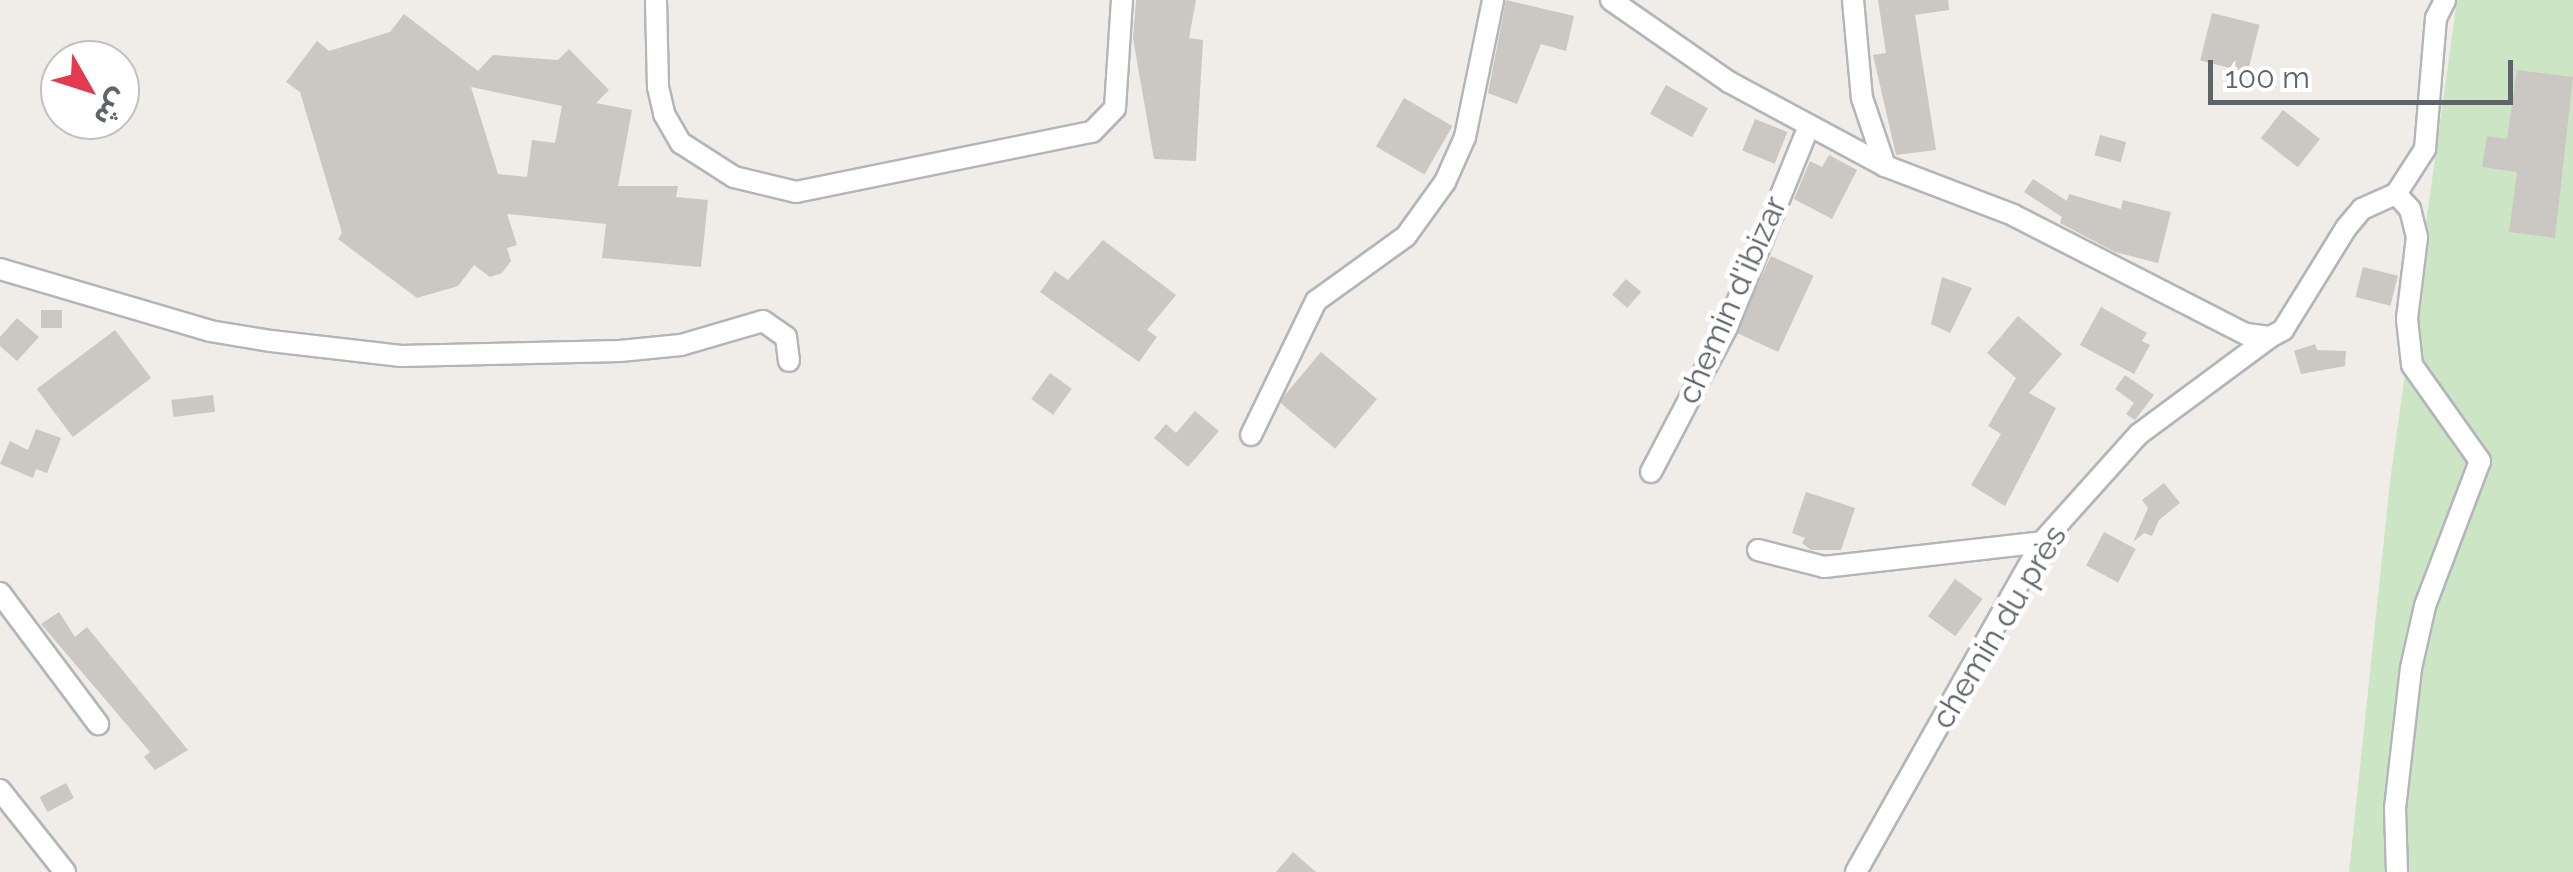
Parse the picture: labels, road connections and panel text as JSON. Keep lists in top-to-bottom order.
{
  "streets": {
    "street": ["chemin d'ibizar", "chemin du près"]
  },
  "scale_bar": "100 m",
  "north": "bottom right"
}
